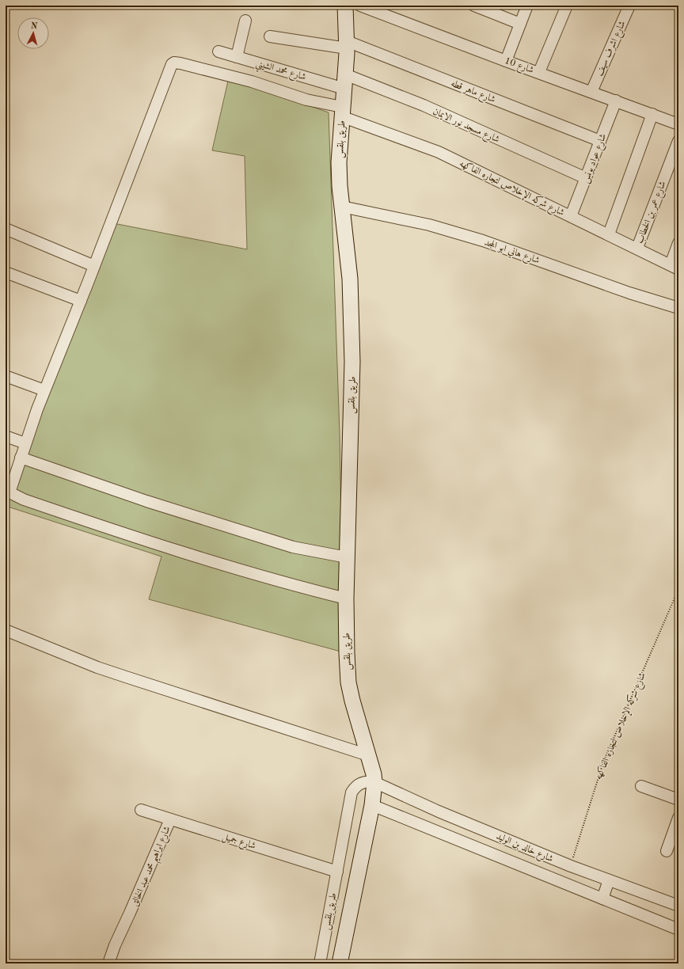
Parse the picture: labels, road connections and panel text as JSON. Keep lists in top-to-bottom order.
{
  "streets": {
    "main road": ["طريق بلقس"],
    "street": [
      "شارع اشرف سيف",
      "شارع 10",
      "شارع محمد الشيني",
      "شارع ماهر قطه",
      "شارع مسجد نور الايمان",
      "شارع عواد يونس",
      "شارع شركه الإخلاص لتجاره الفاكهه",
      "شارع عمر بن الخطاب",
      "شارع هاني ابو المجد",
      "شارع جميل",
      "شارع خالد بن الوليد",
      "شارع ابراهيم محمد عبد الخالق"
    ]
  },
  "crossings": [
    ["شارع اشرف سيف", "شارع 10"],
    ["شارع 10", "شارع عواد يونس"],
    ["شارع محمد الشيني", "شارع مسجد نور الايمان"],
    ["شارع محمد الشيني", "طريق بلقس"],
    ["شارع ماهر قطه", "طريق بلقس"],
    ["شارع ماهر قطه", "شارع عواد يونس"],
    ["شارع مسجد نور الايمان", "طريق بلقس"],
    ["شارع مسجد نور الايمان", "شارع عواد يونس"],
    ["طريق بلقس", "شارع شركه الإخلاص لتجاره الفاكهه"],
    ["طريق بلقس", "شارع هاني ابو المجد"],
    ["طريق بلقس", "شارع جميل"],
    ["طريق بلقس", "شارع خالد بن الوليد"],
    ["شارع عواد يونس", "شارع شركه الإخلاص لتجاره الفاكهه"],
    ["شارع شركه الإخلاص لتجاره الفاكهه", "شارع عمر بن الخطاب"],
    ["شارع شركه الإخلاص لتجاره الفاكهه", "شارع خالد بن الوليد"],
    ["شارع جميل", "شارع ابراهيم محمد عبد الخالق"]
  ],
  "north": "top"
}
